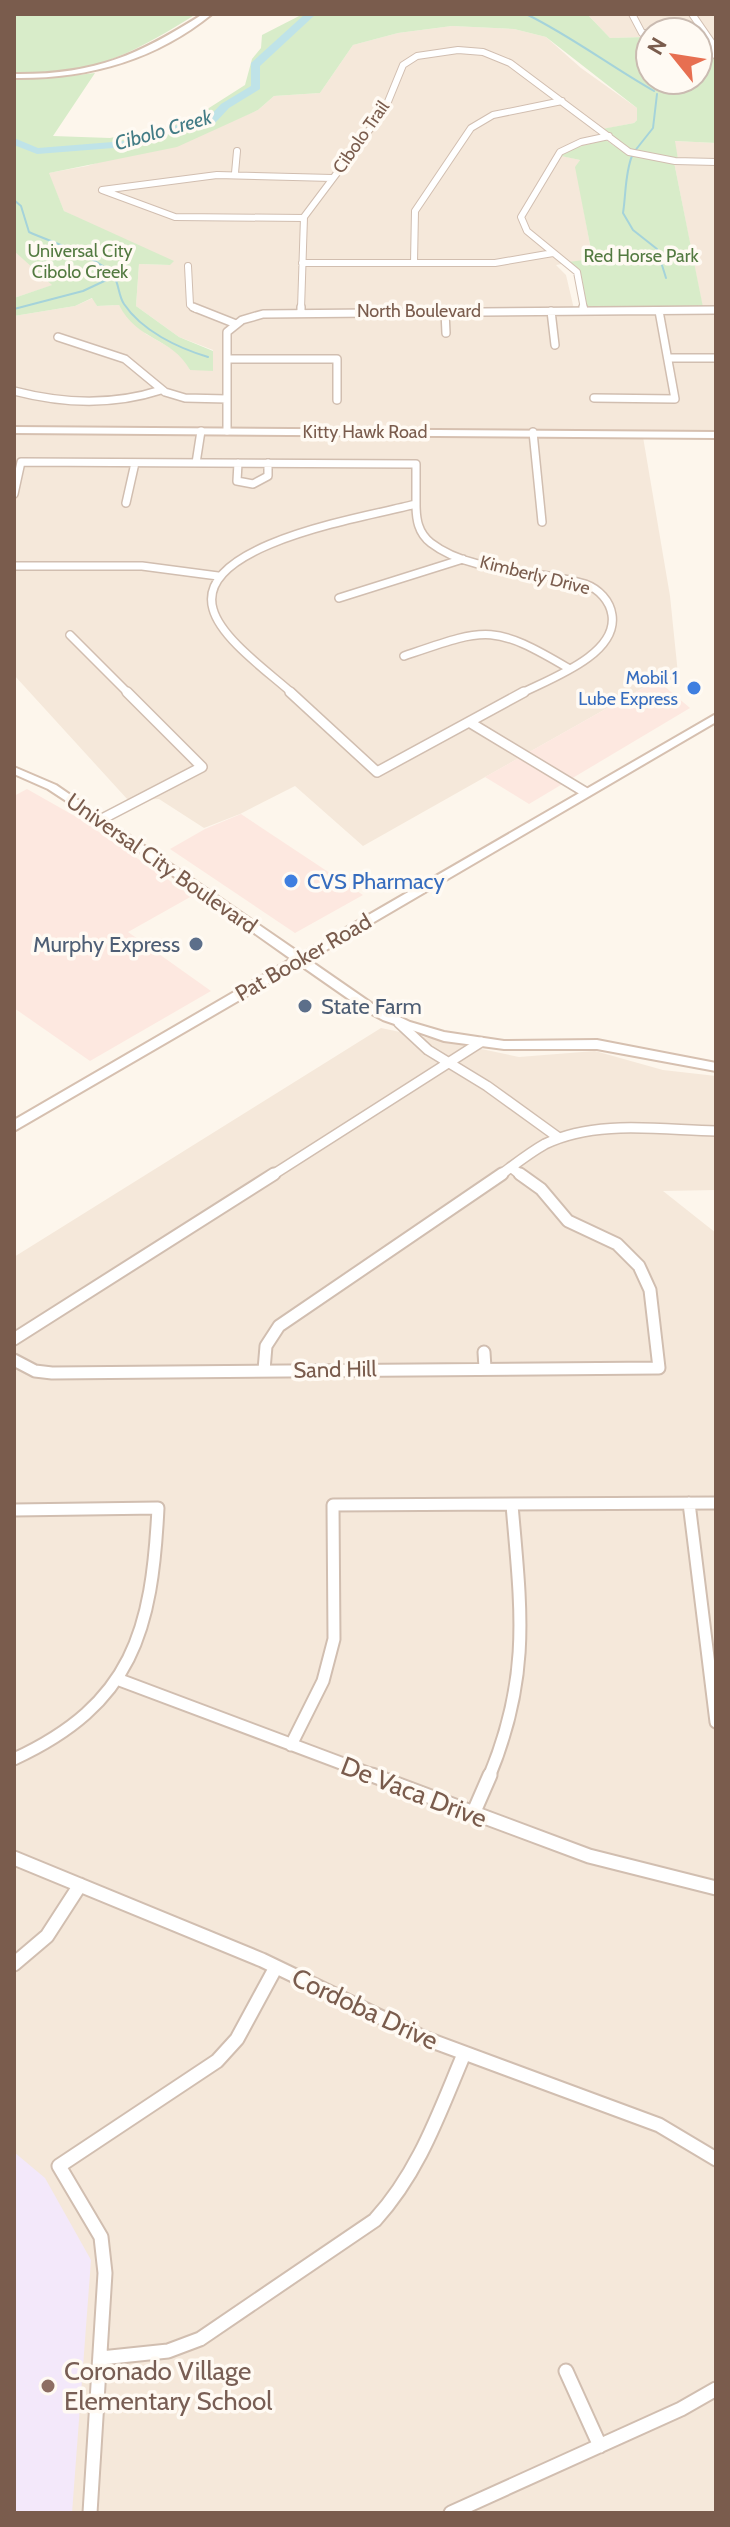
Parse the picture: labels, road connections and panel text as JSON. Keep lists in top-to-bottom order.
{
  "streets": {
    "street": [
      "Cibolo Trail",
      "North Boulevard",
      "Kitty Hawk Road",
      "Kimberly Drive",
      "Universal City Boulevard",
      "Pat Booker Road",
      "Sand Hill",
      "De Vaca Drive",
      "Cordoba Drive"
    ]
  },
  "crossings": [
    ["Universal City Boulevard", "Pat Booker Road"]
  ],
  "water": ["Cibolo Creek"],
  "parks": ["Universal City Cibolo Creek", "Red Horse Park"],
  "places": [
    "Mobil 1 Lube Express",
    "CVS Pharmacy",
    "Murphy Express",
    "State Farm",
    "Coronado Village Elementary School"
  ],
  "north": "top left"
}
